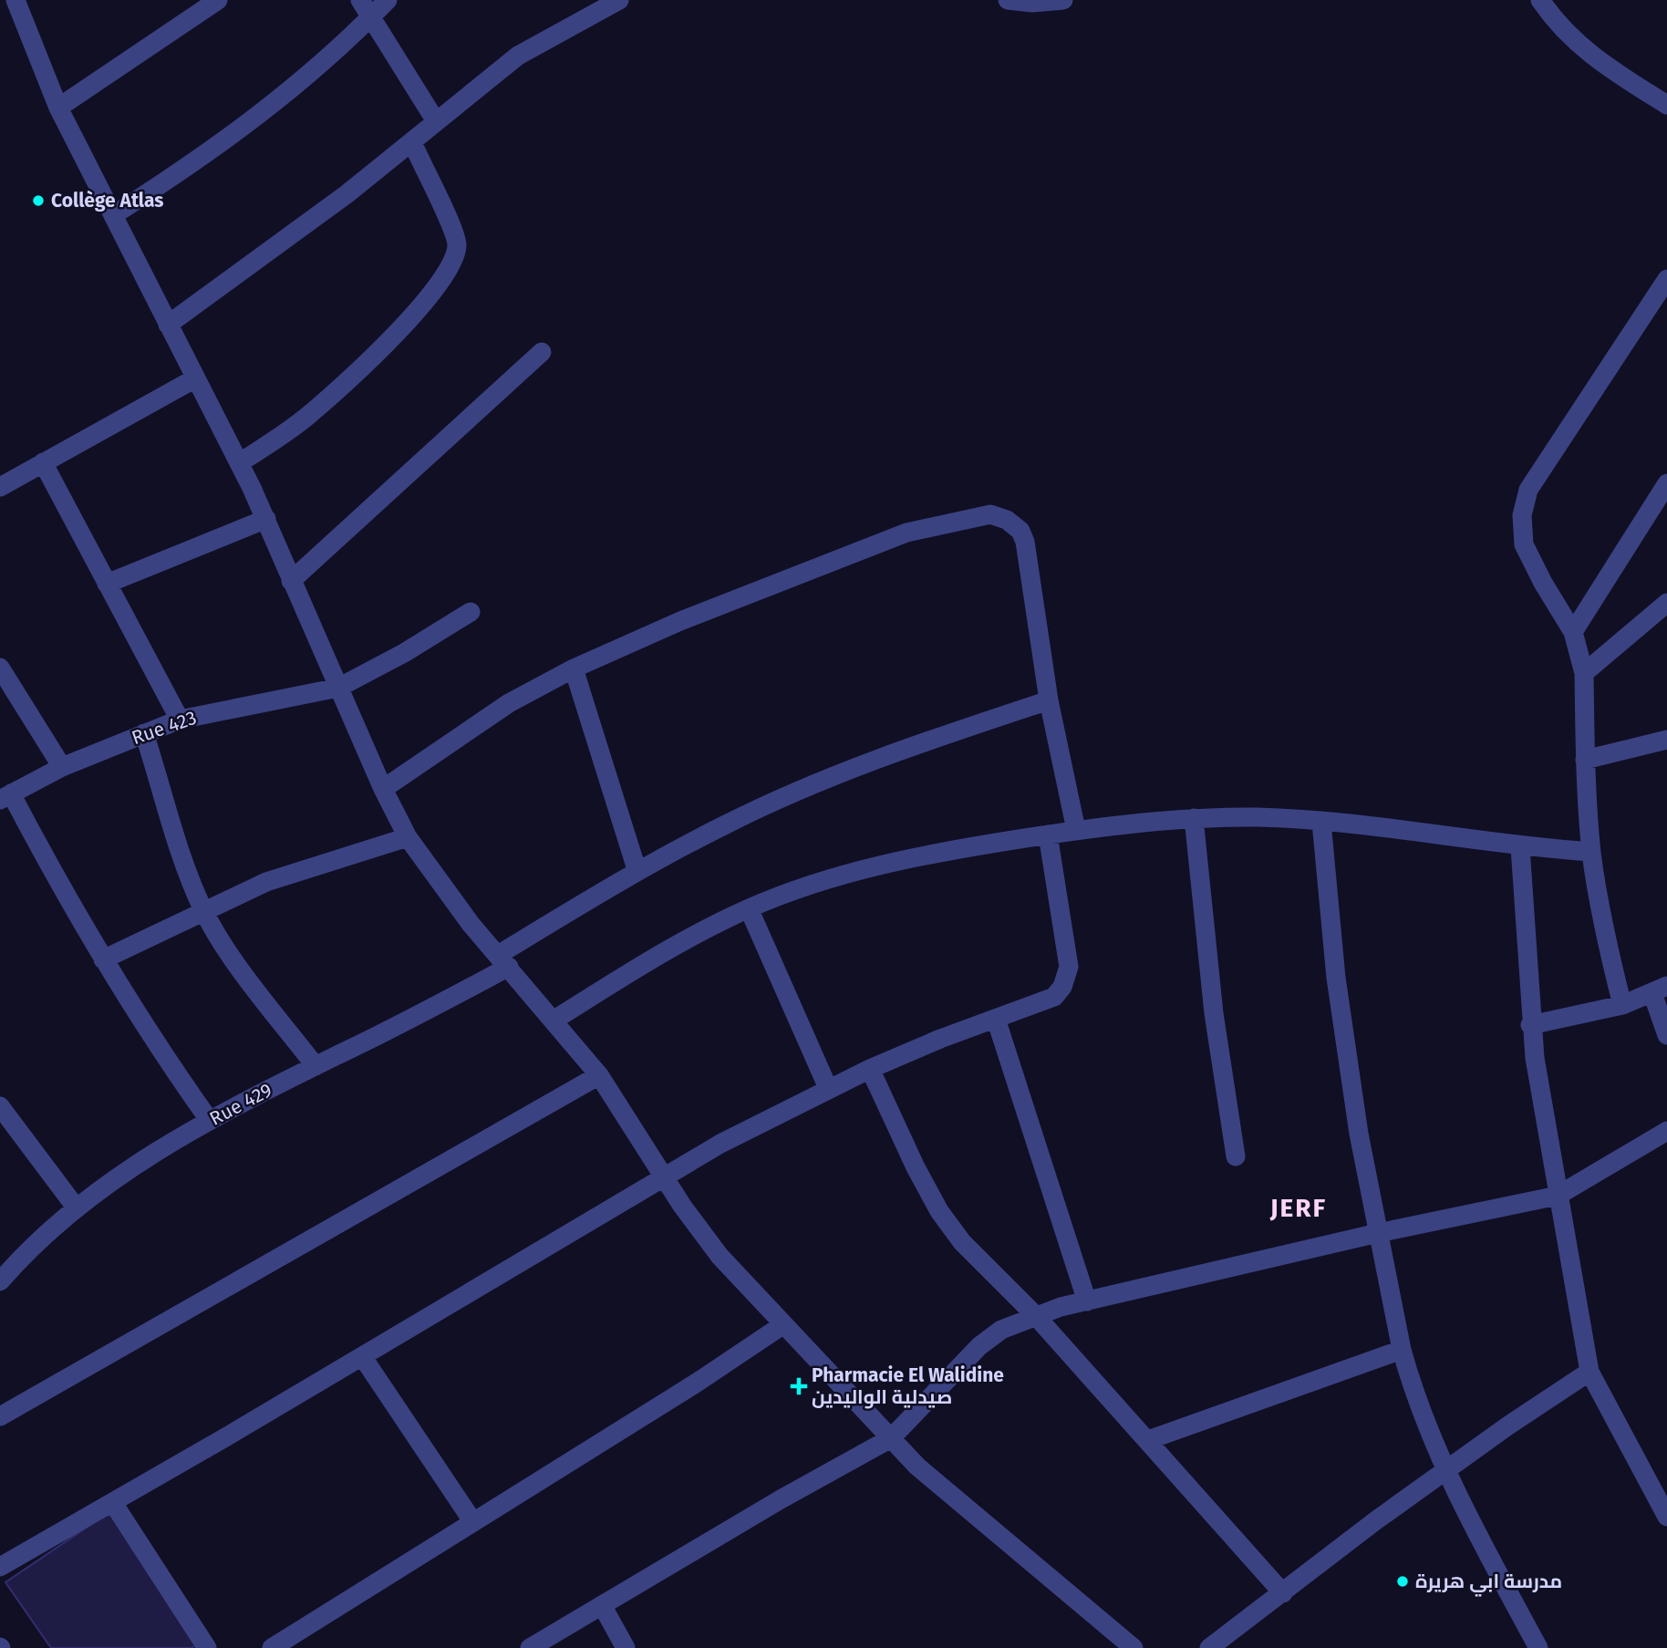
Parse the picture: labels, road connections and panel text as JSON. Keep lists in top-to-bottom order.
{
  "streets": {
    "street": ["Rue 423", "Rue 429"]
  },
  "districts": ["JERF"],
  "places": {
    "other": ["Collège Atlas", "مدرسة ابي هريرة"],
    "health": ["Pharmacie El Walidine صيدلية الواليدين"]
  }
}
